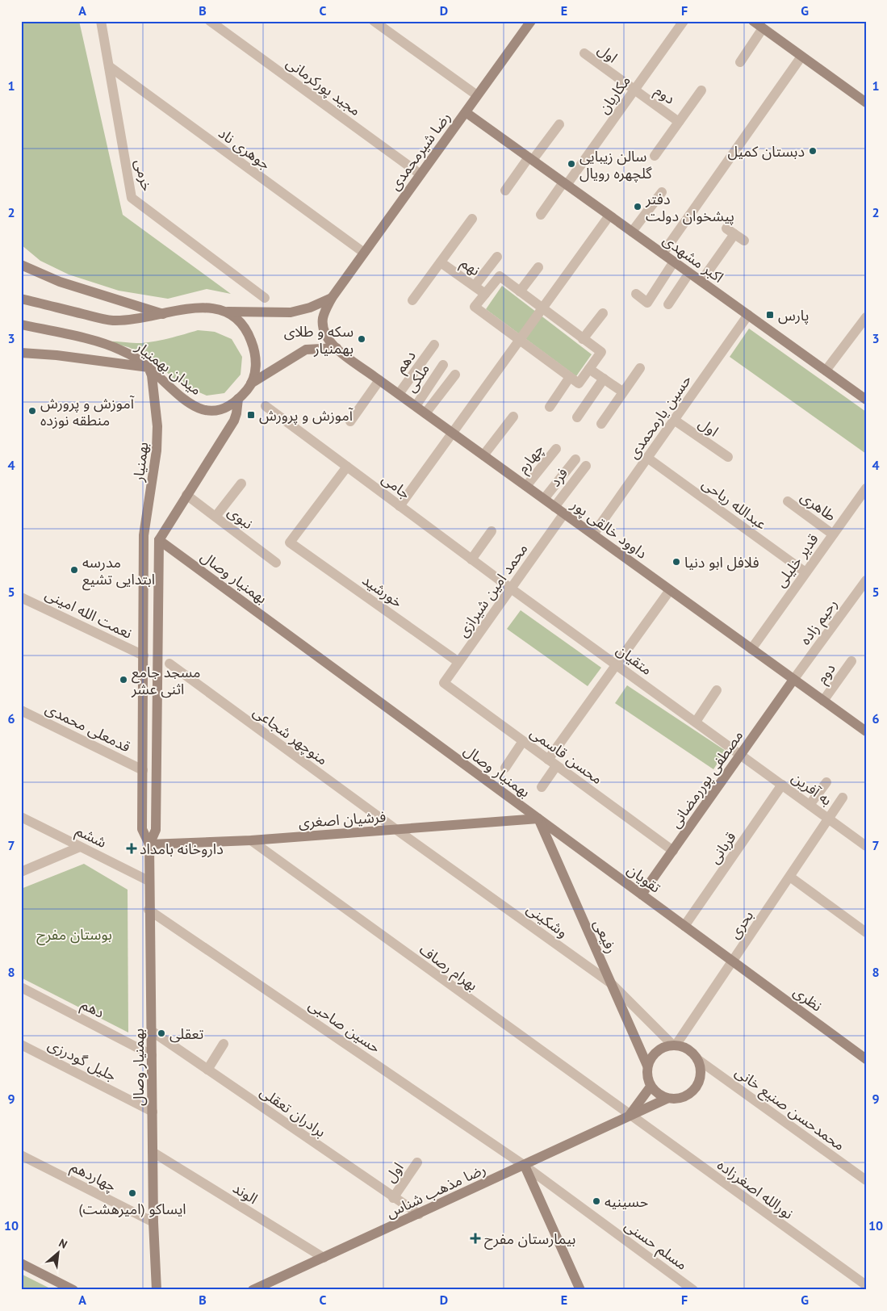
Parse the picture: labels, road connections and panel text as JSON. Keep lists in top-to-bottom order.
{
  "streets": {
    "street": [
      "اول",
      "مجید پورکرمانی",
      "مکاریان",
      "دوم",
      "جوهری ناد",
      "رضا شیرمحمدی",
      "خرمی",
      "اکبر مشهدی",
      "نهم",
      "دهم",
      "میدان بهمنیار",
      "ملکی",
      "حسین یارمحمدی",
      "چهارم",
      "بهمنیار",
      "فرد",
      "جامی",
      "عبدالله ریاحی",
      "طاهری",
      "نبوی",
      "داوود خالقی پور",
      "قدیر خلیلی",
      "بهمنیار وصال",
      "محمد امین شیرازی",
      "خورشید",
      "نعمت الله امینی",
      "رحیم زاده",
      "متقیان",
      "قدمعلی محمدی",
      "منوچهر شجاعی",
      "محسن قاسمی",
      "مصطفی پوررمضانی",
      "به آفرین",
      "فرشیان اصغری",
      "ششم",
      "قربانی",
      "تقویان",
      "وشکینی",
      "بحری",
      "رفیعی",
      "بهرام رصاف",
      "نظری",
      "حسین صاحبی",
      "جلیل گودرزی",
      "محمدحسن صنیع خانی",
      "برادران تعقلی",
      "چهاردهم",
      "نورالله اصغرزاده",
      "رضا مذهب شناس",
      "الوند",
      "مسلم حسنی"
    ]
  },
  "crossings": [
    ["اول", "مکاریان"],
    ["اول", "دوم"],
    ["اول", "حسین یارمحمدی"],
    ["اول", "برادران تعقلی"],
    ["مجید پورکرمانی", "رضا شیرمحمدی"],
    ["مکاریان", "دوم"],
    ["مکاریان", "اکبر مشهدی"],
    ["دوم", "داوود خالقی پور"],
    ["جوهری ناد", "رضا شیرمحمدی"],
    ["جوهری ناد", "خرمی"],
    ["رضا شیرمحمدی", "اکبر مشهدی"],
    ["رضا شیرمحمدی", "داوود خالقی پور"],
    ["اکبر مشهدی", "حسین یارمحمدی"],
    ["دهم", "داوود خالقی پور"],
    ["دهم", "بهمنیار وصال"],
    ["میدان بهمنیار", "بهمنیار"],
    ["ملکی", "داوود خالقی پور"],
    ["حسین یارمحمدی", "عبدالله ریاحی"],
    ["حسین یارمحمدی", "داوود خالقی پور"],
    ["چهارم", "داوود خالقی پور"],
    ["بهمنیار", "بهمنیار وصال"],
    ["فرد", "داوود خالقی پور"],
    ["جامی", "محمد امین شیرازی"],
    ["جامی", "خورشید"],
    ["جامی", "متقیان"],
    ["عبدالله ریاحی", "قدیر خلیلی"],
    ["طاهری", "قدیر خلیلی"],
    ["داوود خالقی پور", "قدیر خلیلی"],
    ["داوود خالقی پور", "محمد امین شیرازی"],
    ["داوود خالقی پور", "رحیم زاده"],
    ["داوود خالقی پور", "مصطفی پوررمضانی"],
    ["بهمنیار وصال", "نعمت الله امینی"],
    ["بهمنیار وصال", "قدمعلی محمدی"],
    ["بهمنیار وصال", "فرشیان اصغری"],
    ["بهمنیار وصال", "ششم"],
    ["بهمنیار وصال", "تقویان"],
    ["بهمنیار وصال", "رفیعی"],
    ["بهمنیار وصال", "حسین صاحبی"],
    ["بهمنیار وصال", "جلیل گودرزی"],
    ["بهمنیار وصال", "برادران تعقلی"],
    ["بهمنیار وصال", "چهاردهم"],
    ["بهمنیار وصال", "الوند"],
    ["محمد امین شیرازی", "خورشید"],
    ["محمد امین شیرازی", "متقیان"],
    ["محمد امین شیرازی", "محسن قاسمی"],
    ["رحیم زاده", "مصطفی پوررمضانی"],
    ["متقیان", "مصطفی پوررمضانی"],
    ["متقیان", "به آفرین"],
    ["منوچهر شجاعی", "فرشیان اصغری"],
    ["منوچهر شجاعی", "وشکینی"],
    ["محسن قاسمی", "مصطفی پوررمضانی"],
    ["مصطفی پوررمضانی", "به آفرین"],
    ["مصطفی پوررمضانی", "تقویان"],
    ["به آفرین", "قربانی"],
    ["به آفرین", "بحری"],
    ["فرشیان اصغری", "تقویان"],
    ["فرشیان اصغری", "وشکینی"],
    ["فرشیان اصغری", "رفیعی"],
    ["فرشیان اصغری", "بهرام رصاف"],
    ["قربانی", "تقویان"],
    ["تقویان", "بحری"],
    ["تقویان", "رفیعی"],
    ["تقویان", "نظری"],
    ["وشکینی", "بحری"],
    ["وشکینی", "رفیعی"],
    ["وشکینی", "محمدحسن صنیع خانی"],
    ["وشکینی", "رضا مذهب شناس"],
    ["بحری", "رفیعی"],
    ["بحری", "نظری"],
    ["بحری", "محمدحسن صنیع خانی"],
    ["بحری", "رضا مذهب شناس"],
    ["رفیعی", "محمدحسن صنیع خانی"],
    ["رفیعی", "رضا مذهب شناس"],
    ["بهرام رصاف", "نورالله اصغرزاده"],
    ["بهرام رصاف", "رضا مذهب شناس"],
    ["حسین صاحبی", "رضا مذهب شناس"],
    ["حسین صاحبی", "مسلم حسنی"],
    ["محمدحسن صنیع خانی", "رضا مذهب شناس"],
    ["برادران تعقلی", "رضا مذهب شناس"],
    ["نورالله اصغرزاده", "رضا مذهب شناس"],
    ["رضا مذهب شناس", "الوند"],
    ["رضا مذهب شناس", "مسلم حسنی"]
  ],
  "parks": ["بوستان مفرح"],
  "places": {
    "other": [
      "دبستان کمیل",
      "سالن زیبایی گلچهره رویال",
      "دفتر پیشخوان دولت",
      "سکه و طلای بهمنیار",
      "آموزش و پرورش منطقه نوزده",
      "فلافل ابو دنیا",
      "مدرسه ابتدایی تشیع",
      "مسجد جامع اثنی عشر",
      "تعقلی",
      "ایساکو (امیرهشت)",
      "حسینیه"
    ],
    "transit": ["پارس", "آموزش و پرورش"],
    "health": ["داروخانه بامداد", "بیمارستان مفرح"]
  },
  "north": "top right",
  "grid": {
    "columns": [
      "A",
      "B",
      "C",
      "D",
      "E",
      "F",
      "G"
    ],
    "rows": [
      "1",
      "2",
      "3",
      "4",
      "5",
      "6",
      "7",
      "8",
      "9",
      "10"
    ]
  }
}
